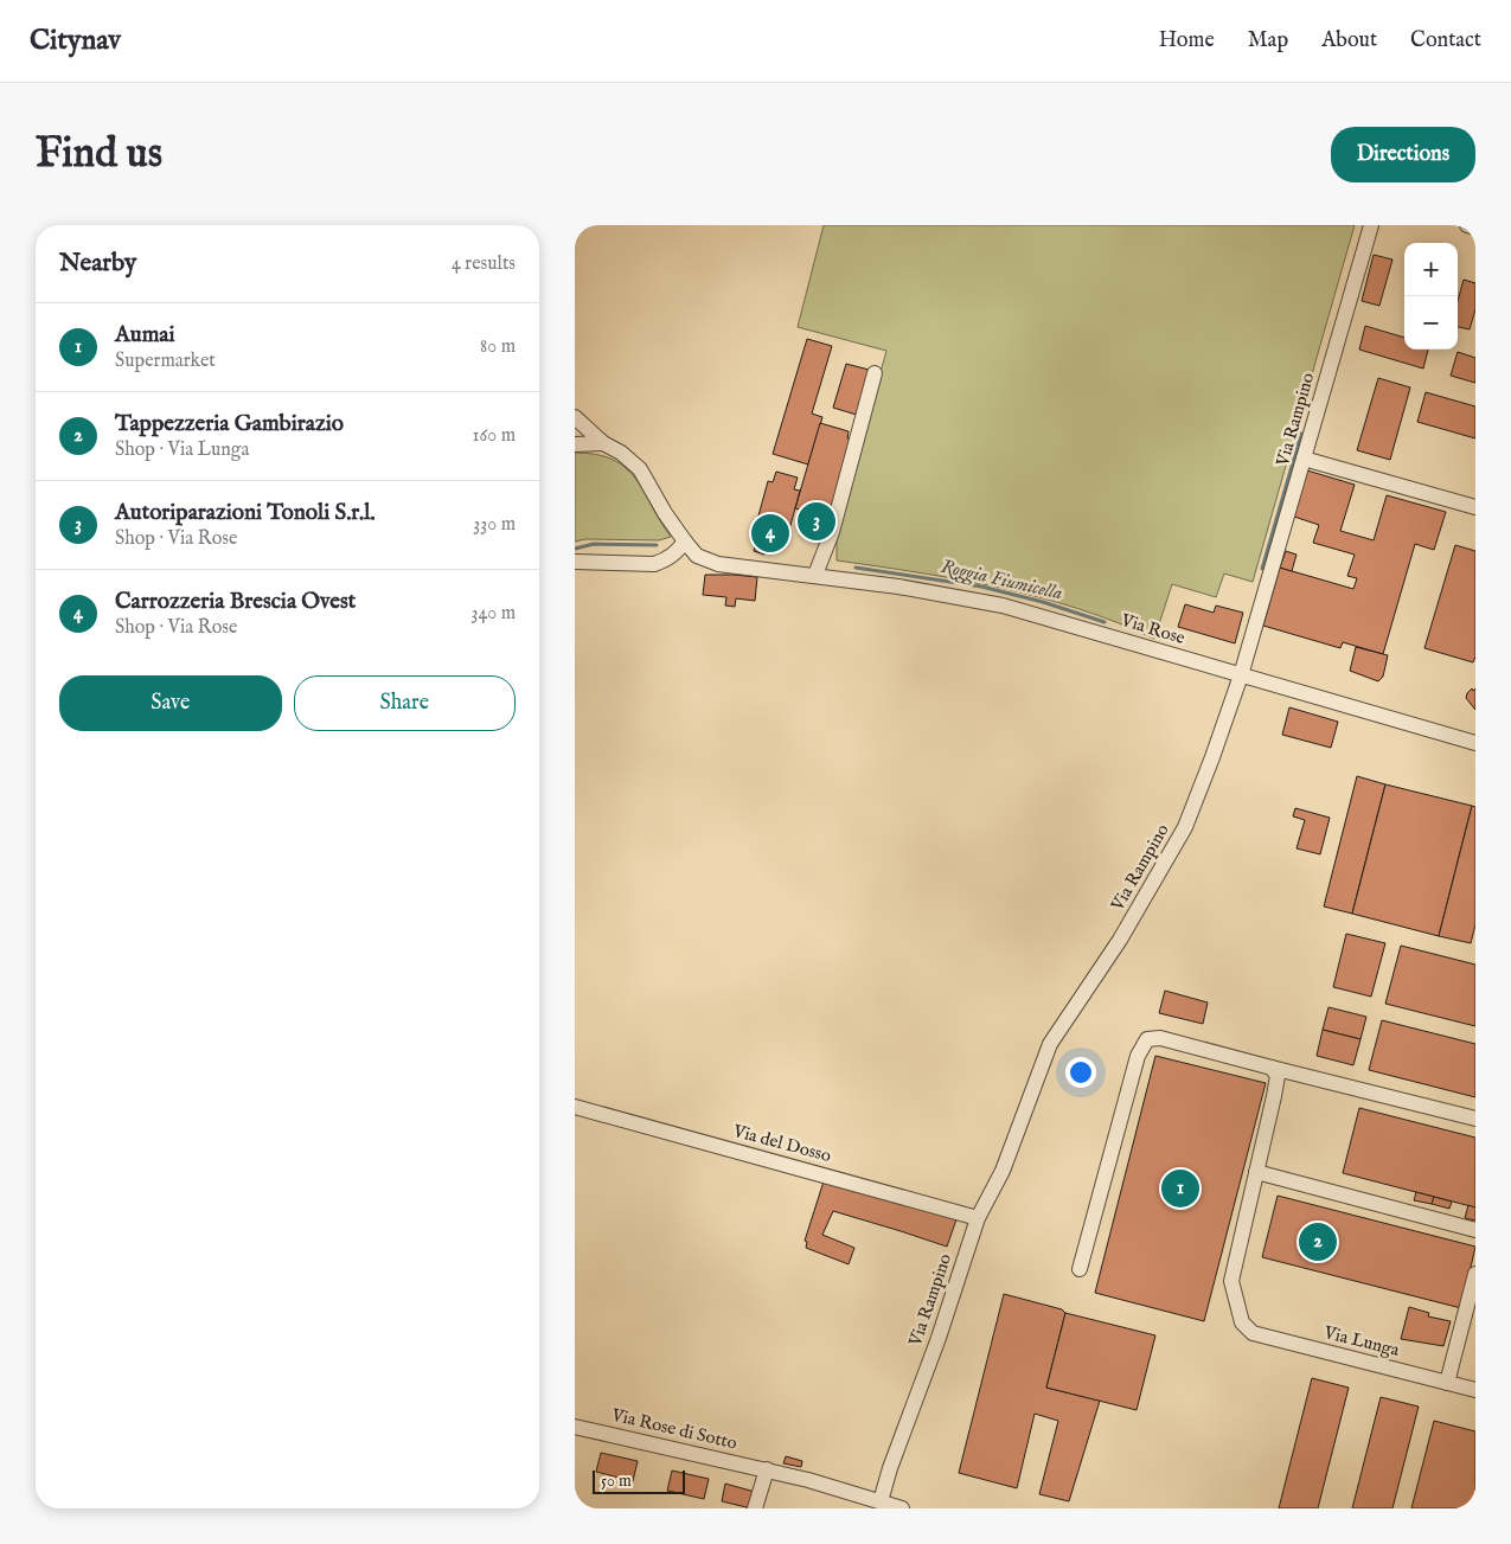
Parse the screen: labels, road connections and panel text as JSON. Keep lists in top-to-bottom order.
{
  "streets": {
    "street": [
      "Via Rampino",
      "Via Rose",
      "Via del Dosso",
      "Via Lunga",
      "Via Rose di Sotto"
    ]
  },
  "crossings": [
    ["Via Rampino", "Via Rose"],
    ["Via Rampino", "Via del Dosso"],
    ["Via Rampino", "Via Rose di Sotto"]
  ],
  "water": ["Roggia Fiumicella"],
  "scale_bar": "50 m",
  "page": {
    "header": "Citynav",
    "nav": [
      "Home",
      "Map",
      "About",
      "Contact"
    ],
    "buttons": [
      "Directions",
      ["Save", "Share"]
    ],
    "title": "Find us",
    "heading": ["Nearby", "4 results"],
    "map_buttons": ["+", "−"],
    "list": [
      {
        "mark": "1",
        "name": "Aumai",
        "note": "Supermarket",
        "value": "80 m"
      },
      {
        "mark": "2",
        "name": "Tappezzeria Gambirazio",
        "note": "Shop · Via Lunga",
        "value": "160 m"
      },
      {
        "mark": "3",
        "name": "Autoriparazioni Tonoli S.r.l.",
        "note": "Shop · Via Rose",
        "value": "330 m"
      },
      {
        "mark": "4",
        "name": "Carrozzeria Brescia Ovest",
        "note": "Shop · Via Rose",
        "value": "340 m"
      }
    ],
    "pins": [
      "3",
      "4",
      "1",
      "2"
    ],
    "scale": "50 m"
  }
}
